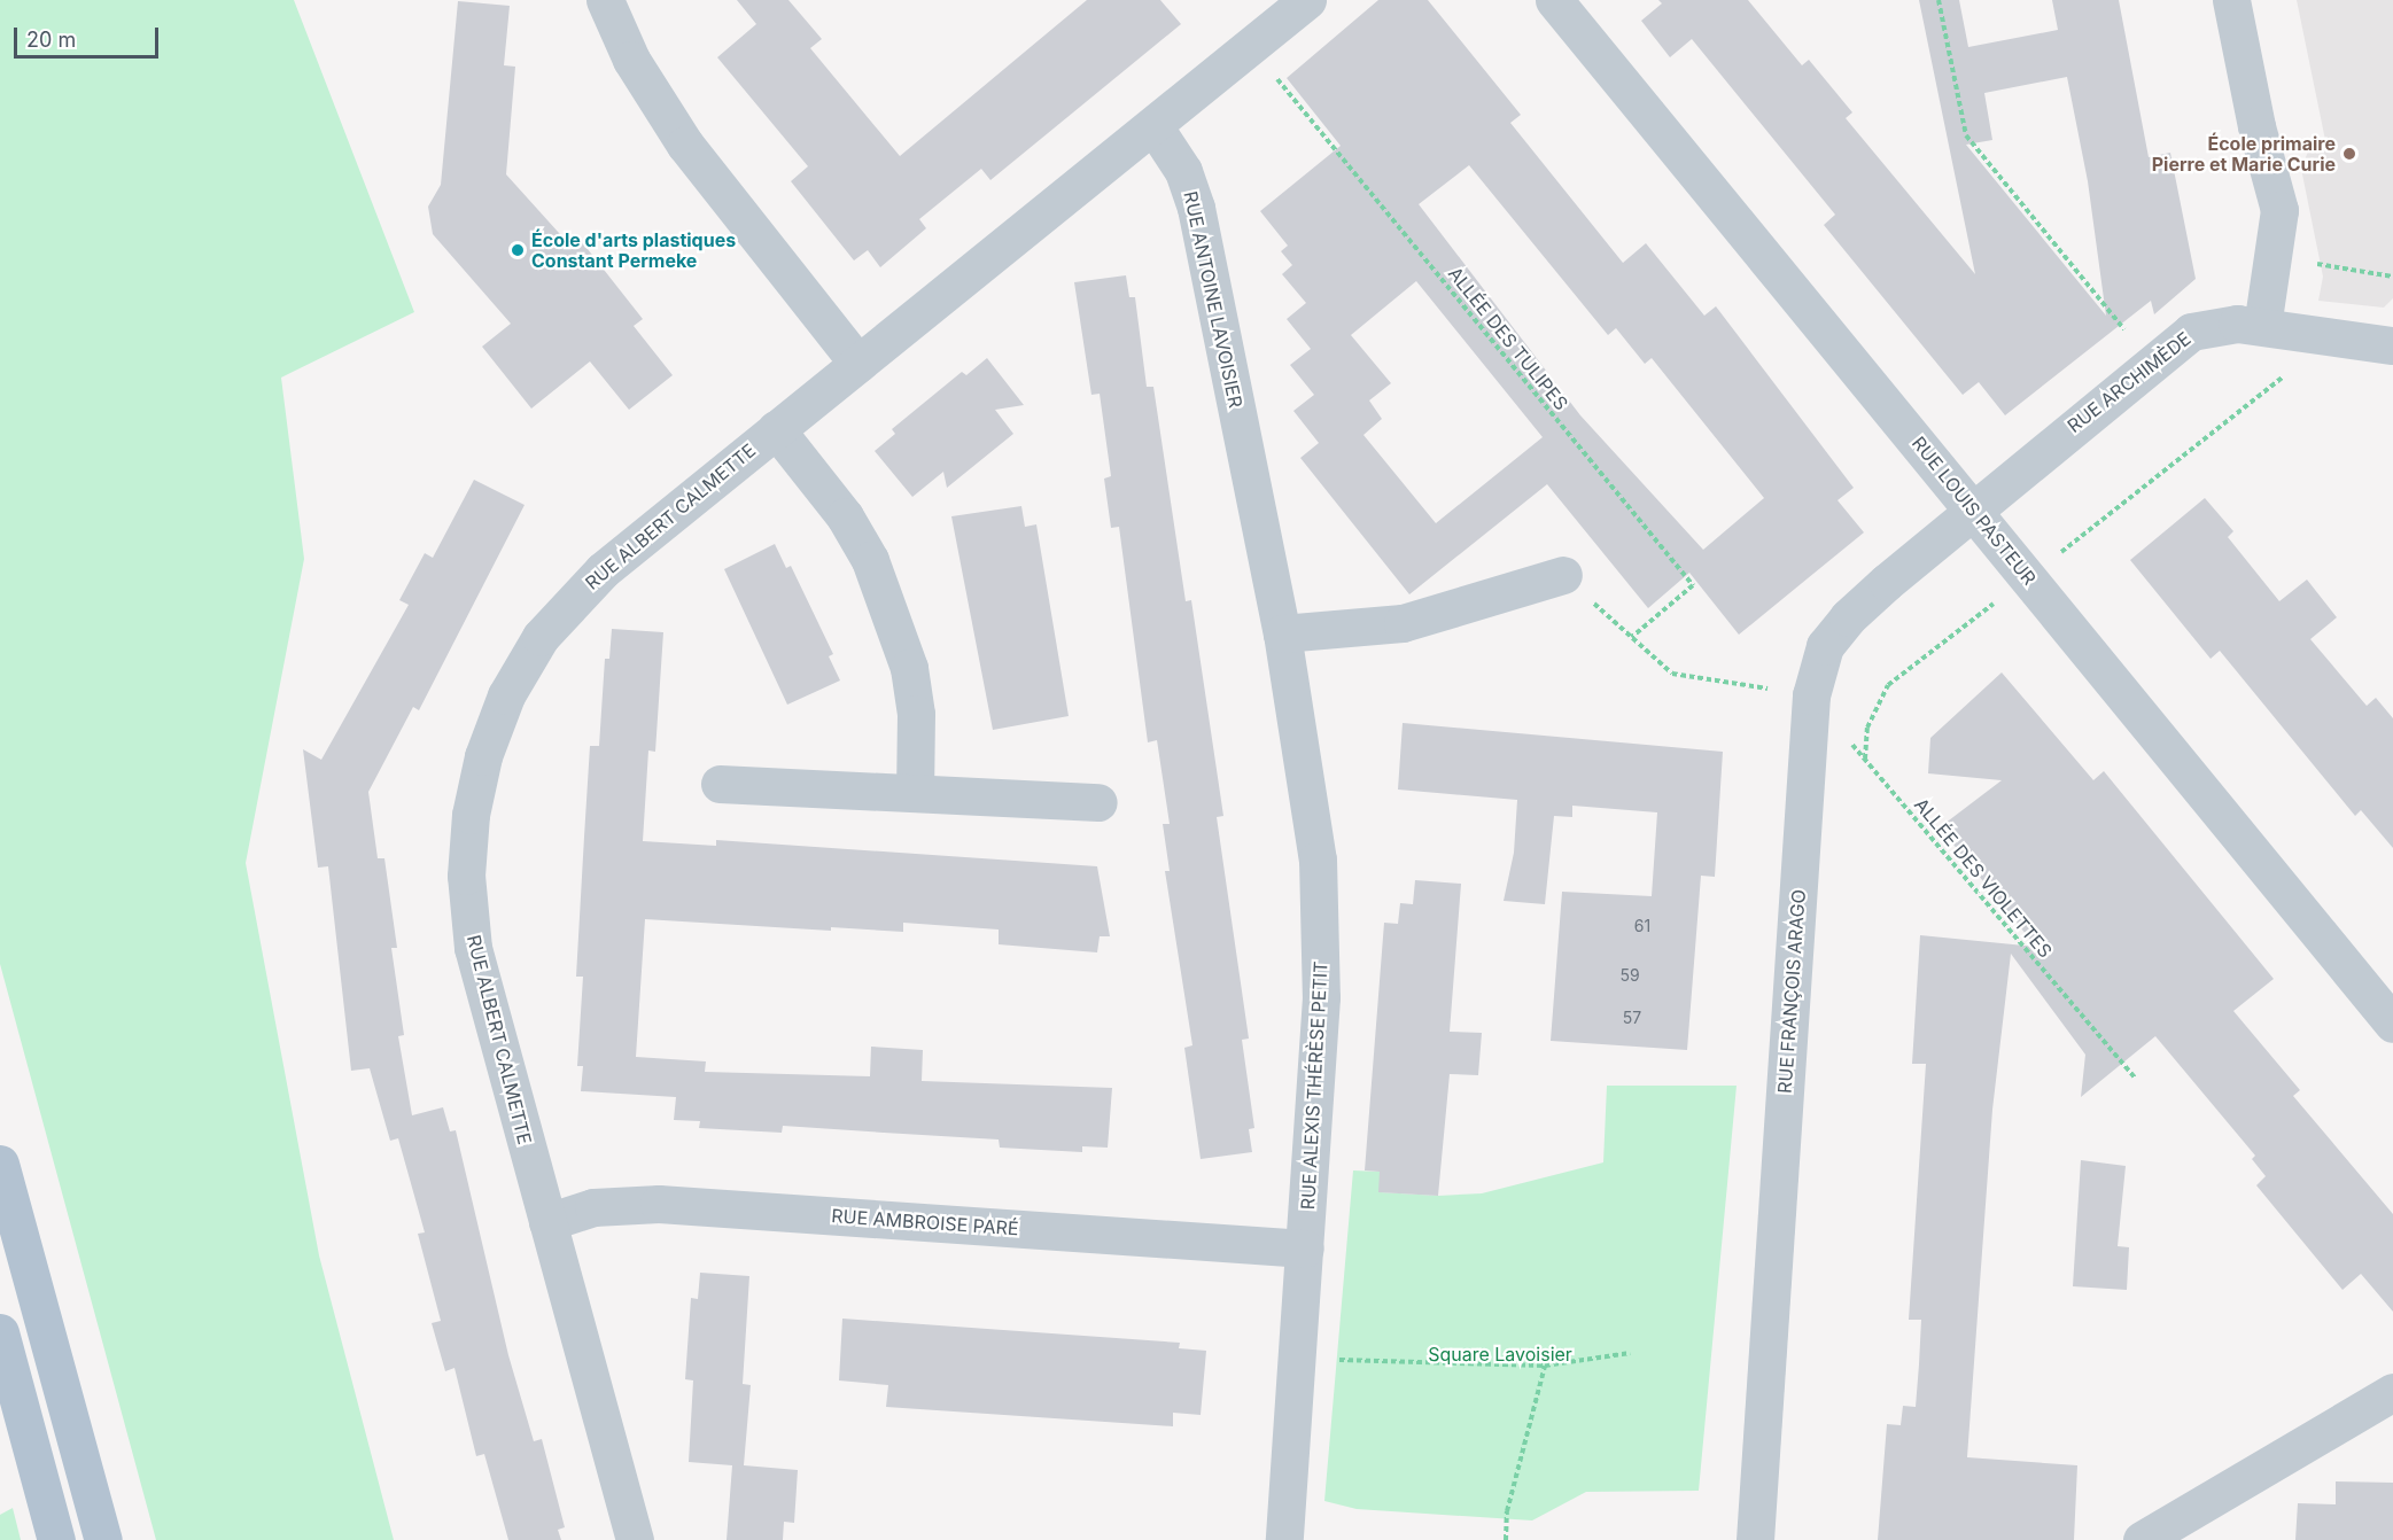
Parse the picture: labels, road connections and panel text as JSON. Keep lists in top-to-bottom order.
{
  "streets": {
    "street": [
      "RUE ANTOINE LAVOISIER",
      "RUE ARCHIMÈDE",
      "RUE LOUIS PASTEUR",
      "RUE ALBERT CALMETTE",
      "RUE FRANÇOIS ARAGO",
      "RUE ALEXIS THÉRÈSE PETIT",
      "RUE AMBROISE PARÉ"
    ],
    "path": ["ALLÉE DES TULIPES", "ALLÉE DES VIOLETTES"]
  },
  "crossings": [
    ["RUE ANTOINE LAVOISIER", "RUE ALBERT CALMETTE"],
    ["RUE ANTOINE LAVOISIER", "RUE ALEXIS THÉRÈSE PETIT"],
    ["RUE ARCHIMÈDE", "RUE LOUIS PASTEUR"],
    ["RUE ARCHIMÈDE", "RUE FRANÇOIS ARAGO"],
    ["RUE LOUIS PASTEUR", "RUE FRANÇOIS ARAGO"],
    ["RUE ALBERT CALMETTE", "RUE AMBROISE PARÉ"],
    ["ALLÉE DES VIOLETTES", "RUE FRANÇOIS ARAGO"],
    ["RUE ALEXIS THÉRÈSE PETIT", "RUE AMBROISE PARÉ"]
  ],
  "parks": ["Square Lavoisier"],
  "places": ["École primaire Pierre et Marie Curie", "École d'arts plastiques Constant Permeke"],
  "house_numbers": ["61", "59", "57"],
  "scale_bar": "20 m"
}
